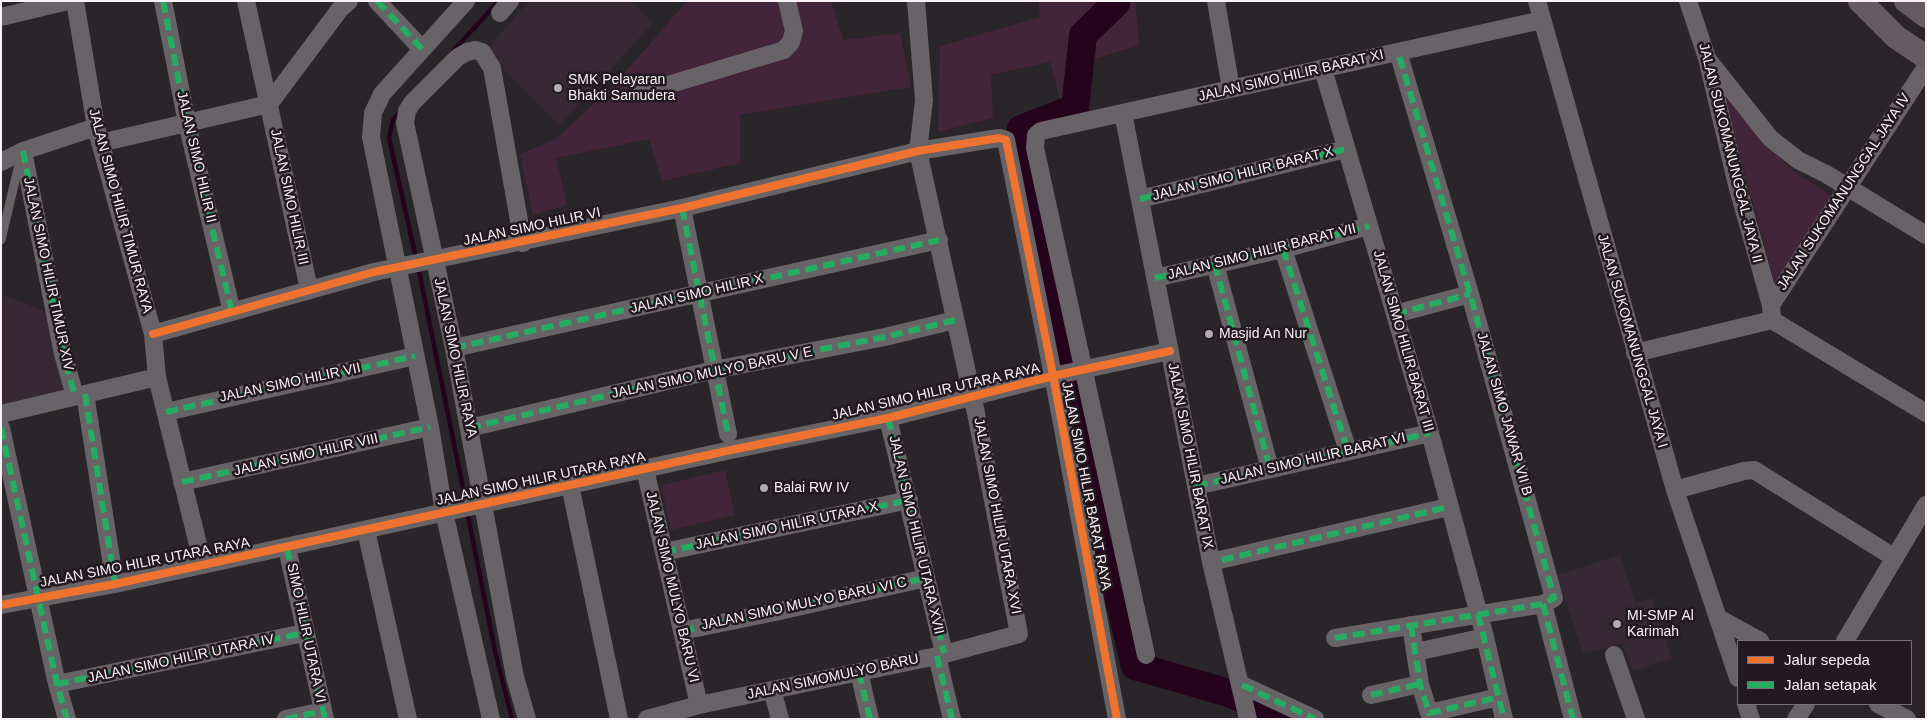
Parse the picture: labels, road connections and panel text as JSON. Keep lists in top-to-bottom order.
{
  "streets": {
    "street": [
      "JALAN SIMO HILIR BARAT XI",
      "JALAN SUKOMANUNGGAL JAYA II",
      "JALAN SIMO HILIR II",
      "JALAN SIMO HILIR BARAT X",
      "JALAN SUKOMANUNGGAL JAYA IV",
      "JALAN SIMO HILIR III",
      "JALAN SIMO HILIR TIMUR RAYA",
      "JALAN SIMO HILIR VI",
      "JALAN SIMO HILIR BARAT VII",
      "JALAN SIMO HILIR TIMUR XIV",
      "JALAN SIMO HILIR X",
      "JALAN SIMO HILIR BARAT III",
      "JALAN SUKOMANUNGGAL JAYA I",
      "JALAN SIMO HILIR RAYA",
      "JALAN SIMO MULYO BARU V E",
      "JALAN SIMO HILIR VII",
      "JALAN SIMO HILIR UTARA RAYA",
      "JALAN SIMO JAWAR VII B",
      "JALAN SIMO HILIR VIII",
      "JALAN SIMO HILIR BARAT IX",
      "JALAN SIMO HILIR BARAT VI",
      "JALAN SIMO HILIR BARAT RAYA",
      "JALAN SIMO HILIR UTARA XVI",
      "JALAN SIMO HILIR UTARA X",
      "JALAN SIMO HILIR UTARA XVII",
      "JALAN SIMO MULYO BARU VI",
      "JALAN SIMO MULYO BARU VI C",
      "SIMO HILIR UTARA VI",
      "JALAN SIMO HILIR UTARA IV",
      "JALAN SIMOMULYO BARU"
    ]
  },
  "crossings": [
    ["JALAN SIMO HILIR BARAT XI", "JALAN SIMO HILIR BARAT III"],
    ["JALAN SIMO HILIR BARAT XI", "JALAN SUKOMANUNGGAL JAYA I"],
    ["JALAN SIMO HILIR BARAT XI", "JALAN SIMO JAWAR VII B"],
    ["JALAN SIMO HILIR BARAT XI", "JALAN SIMO HILIR BARAT IX"],
    ["JALAN SIMO HILIR BARAT XI", "JALAN SIMO HILIR BARAT RAYA"],
    ["JALAN SUKOMANUNGGAL JAYA II", "JALAN SUKOMANUNGGAL JAYA IV"],
    ["JALAN SIMO HILIR II", "JALAN SIMO HILIR VI"],
    ["JALAN SIMO HILIR BARAT X", "JALAN SIMO HILIR BARAT III"],
    ["JALAN SIMO HILIR BARAT X", "JALAN SIMO HILIR BARAT IX"],
    ["JALAN SIMO HILIR III", "JALAN SIMO HILIR VI"],
    ["JALAN SIMO HILIR TIMUR RAYA", "JALAN SIMO HILIR VI"],
    ["JALAN SIMO HILIR TIMUR RAYA", "JALAN SIMO HILIR VII"],
    ["JALAN SIMO HILIR TIMUR RAYA", "JALAN SIMO HILIR UTARA RAYA"],
    ["JALAN SIMO HILIR TIMUR RAYA", "JALAN SIMO HILIR VIII"],
    ["JALAN SIMO HILIR VI", "JALAN SIMO HILIR RAYA"],
    ["JALAN SIMO HILIR VI", "JALAN SIMO HILIR BARAT RAYA"],
    ["JALAN SIMO HILIR BARAT VII", "JALAN SIMO HILIR BARAT III"],
    ["JALAN SIMO HILIR BARAT VII", "JALAN SIMO HILIR BARAT IX"],
    ["JALAN SIMO HILIR TIMUR XIV", "JALAN SIMO HILIR UTARA RAYA"],
    ["JALAN SIMO HILIR X", "JALAN SIMO HILIR RAYA"],
    ["JALAN SIMO HILIR BARAT III", "JALAN SIMO HILIR BARAT VI"],
    ["JALAN SIMO HILIR RAYA", "JALAN SIMO MULYO BARU V E"],
    ["JALAN SIMO HILIR RAYA", "JALAN SIMO HILIR VII"],
    ["JALAN SIMO HILIR RAYA", "JALAN SIMO HILIR UTARA RAYA"],
    ["JALAN SIMO HILIR RAYA", "JALAN SIMO HILIR VIII"],
    ["JALAN SIMO HILIR UTARA RAYA", "JALAN SIMO HILIR BARAT IX"],
    ["JALAN SIMO HILIR UTARA RAYA", "JALAN SIMO HILIR BARAT RAYA"],
    ["JALAN SIMO HILIR UTARA RAYA", "JALAN SIMO HILIR UTARA XVI"],
    ["JALAN SIMO HILIR UTARA RAYA", "JALAN SIMO HILIR UTARA XVII"],
    ["JALAN SIMO HILIR UTARA RAYA", "JALAN SIMO MULYO BARU VI"],
    ["JALAN SIMO HILIR UTARA RAYA", "SIMO HILIR UTARA VI"],
    ["JALAN SIMO HILIR BARAT IX", "JALAN SIMO HILIR BARAT VI"],
    ["JALAN SIMO HILIR UTARA XVI", "JALAN SIMOMULYO BARU"],
    ["JALAN SIMO HILIR UTARA X", "JALAN SIMO HILIR UTARA XVII"],
    ["JALAN SIMO HILIR UTARA X", "JALAN SIMO MULYO BARU VI"],
    ["JALAN SIMO HILIR UTARA XVII", "JALAN SIMO MULYO BARU VI C"],
    ["JALAN SIMO HILIR UTARA XVII", "JALAN SIMOMULYO BARU"],
    ["JALAN SIMO MULYO BARU VI", "JALAN SIMO MULYO BARU VI C"],
    ["JALAN SIMO MULYO BARU VI", "JALAN SIMOMULYO BARU"],
    ["SIMO HILIR UTARA VI", "JALAN SIMO HILIR UTARA IV"]
  ],
  "places": [
    "SMK Pelayaran Bhakti Samudera",
    "Masjid An Nur",
    "Balai RW IV",
    "MI-SMP Al Karimah"
  ],
  "legend": ["Jalur sepeda", "Jalan setapak"]
}
